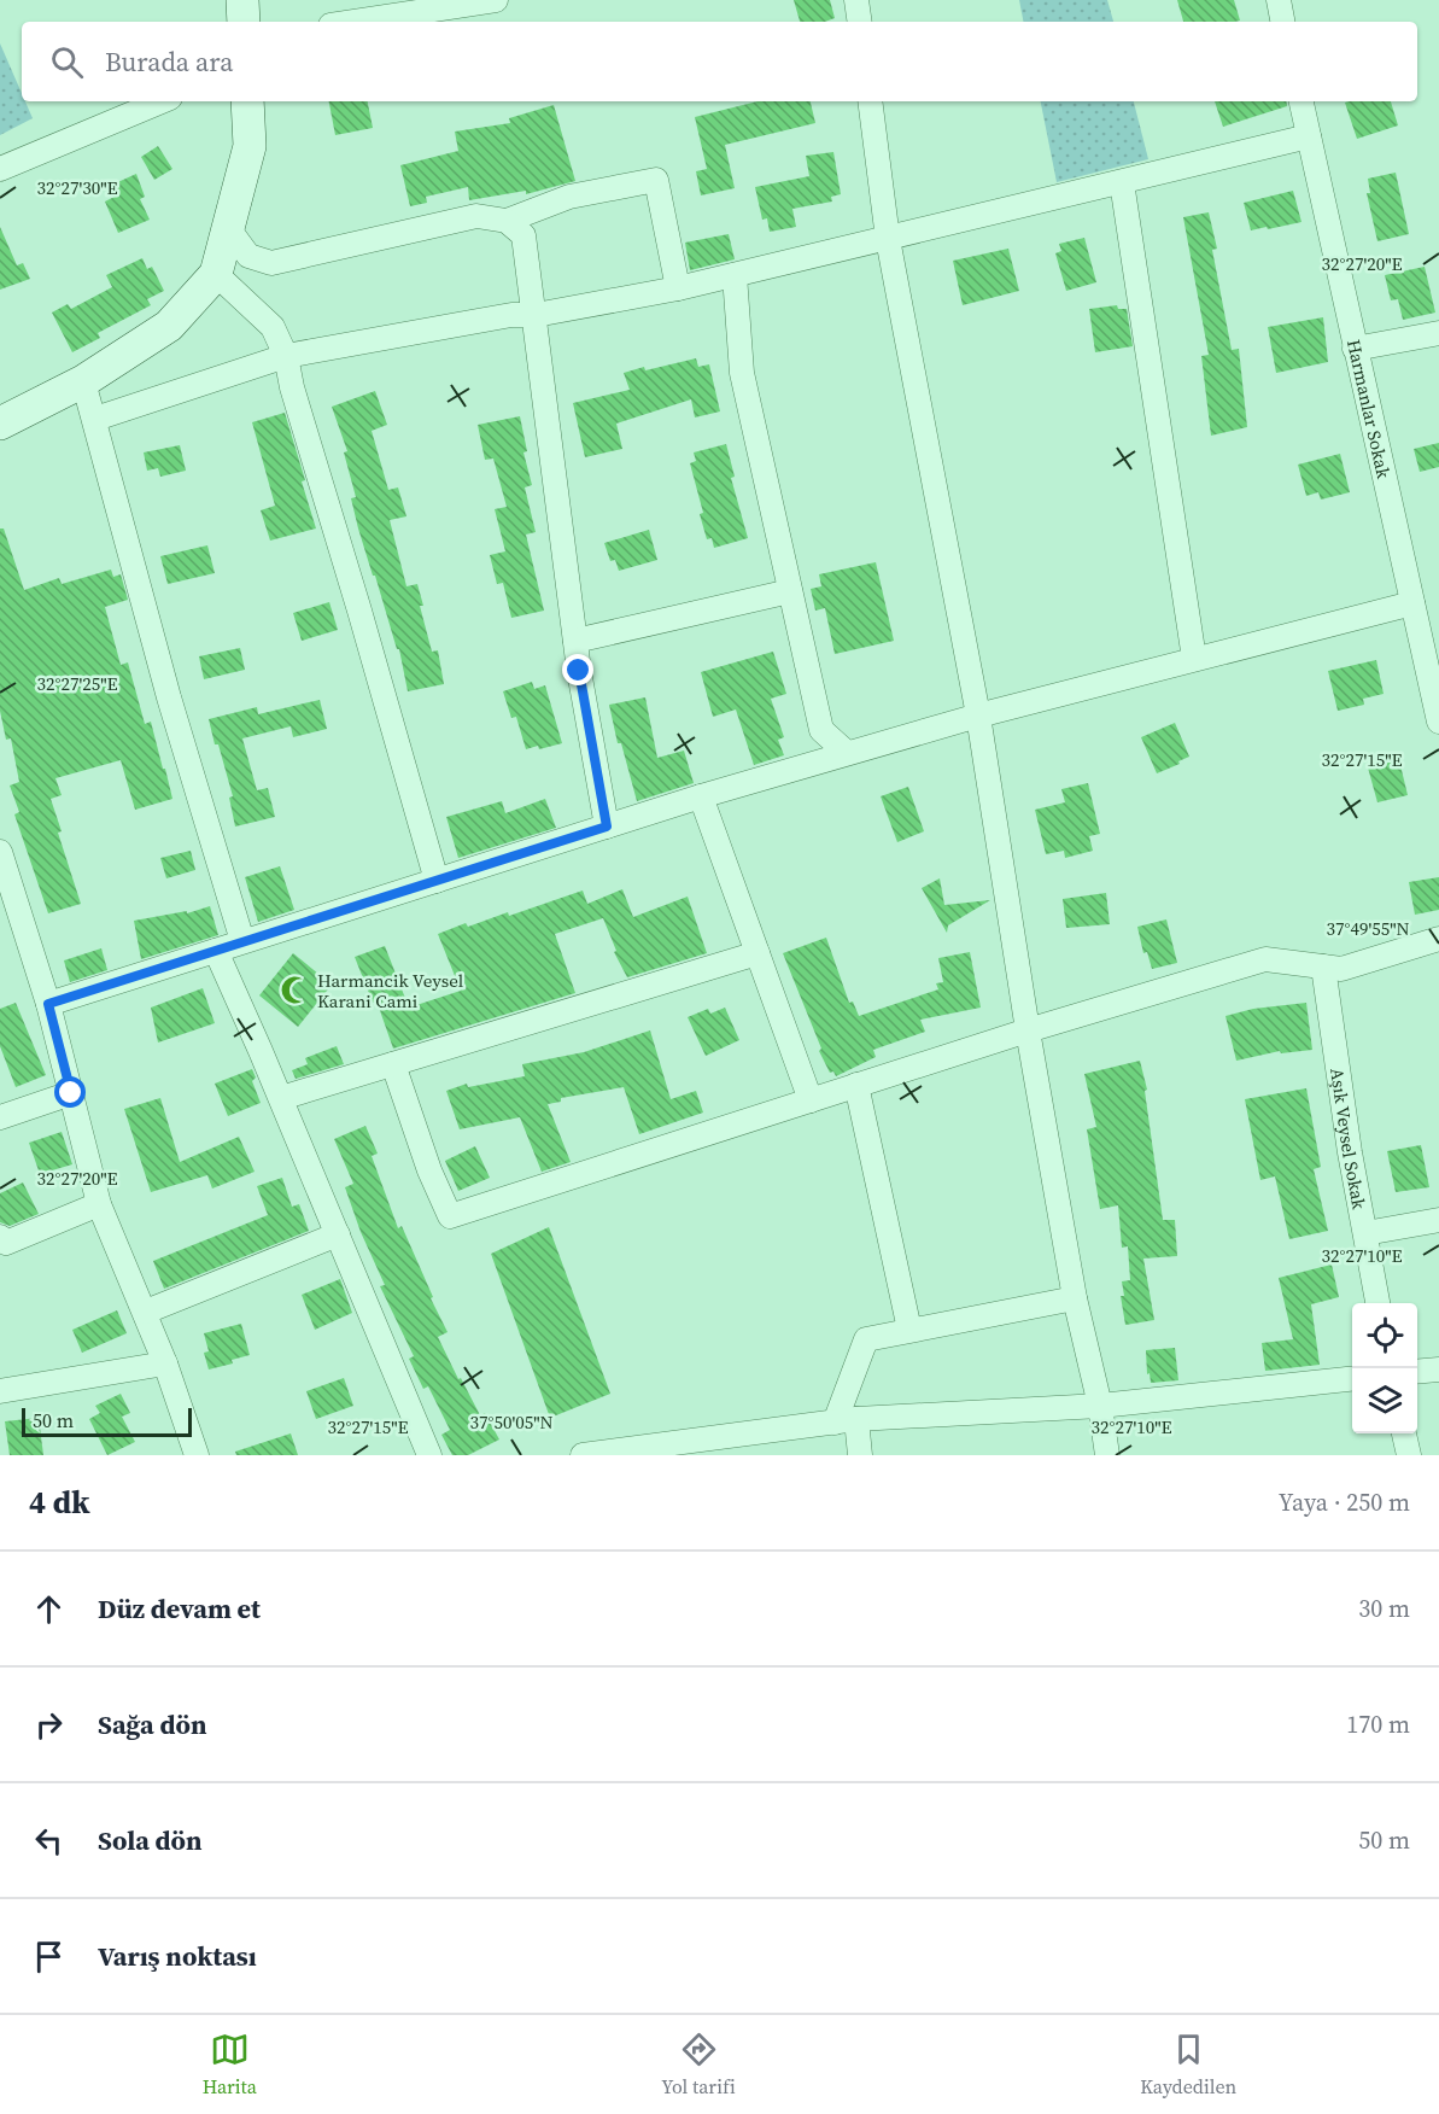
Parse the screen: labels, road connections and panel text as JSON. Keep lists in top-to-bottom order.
{
  "streets": {
    "street": ["Harmanlar Sokak", "Aşık Veysel Sokak"]
  },
  "places": {
    "mosque": ["Harmancik Veysel Karani Cami"]
  },
  "scale_bar": "50 m",
  "page": {
    "search": "Burada ara",
    "scale": "50 m",
    "heading": ["4 dk", "Yaya · 250 m"],
    "list": [
      ["Düz devam et", "30 m"],
      ["Sağa dön", "170 m"],
      ["Sola dön", "50 m"],
      "Varış noktası"
    ],
    "nav": ["Harita", "Yol tarifi", "Kaydedilen"]
  },
  "coordinates": [
    "32°27'30\"E",
    "32°27'20\"E",
    "32°27'25\"E",
    "32°27'15\"E",
    "37°49'55\"N",
    "32°27'10\"E",
    "37°50'05\"N"
  ]
}
